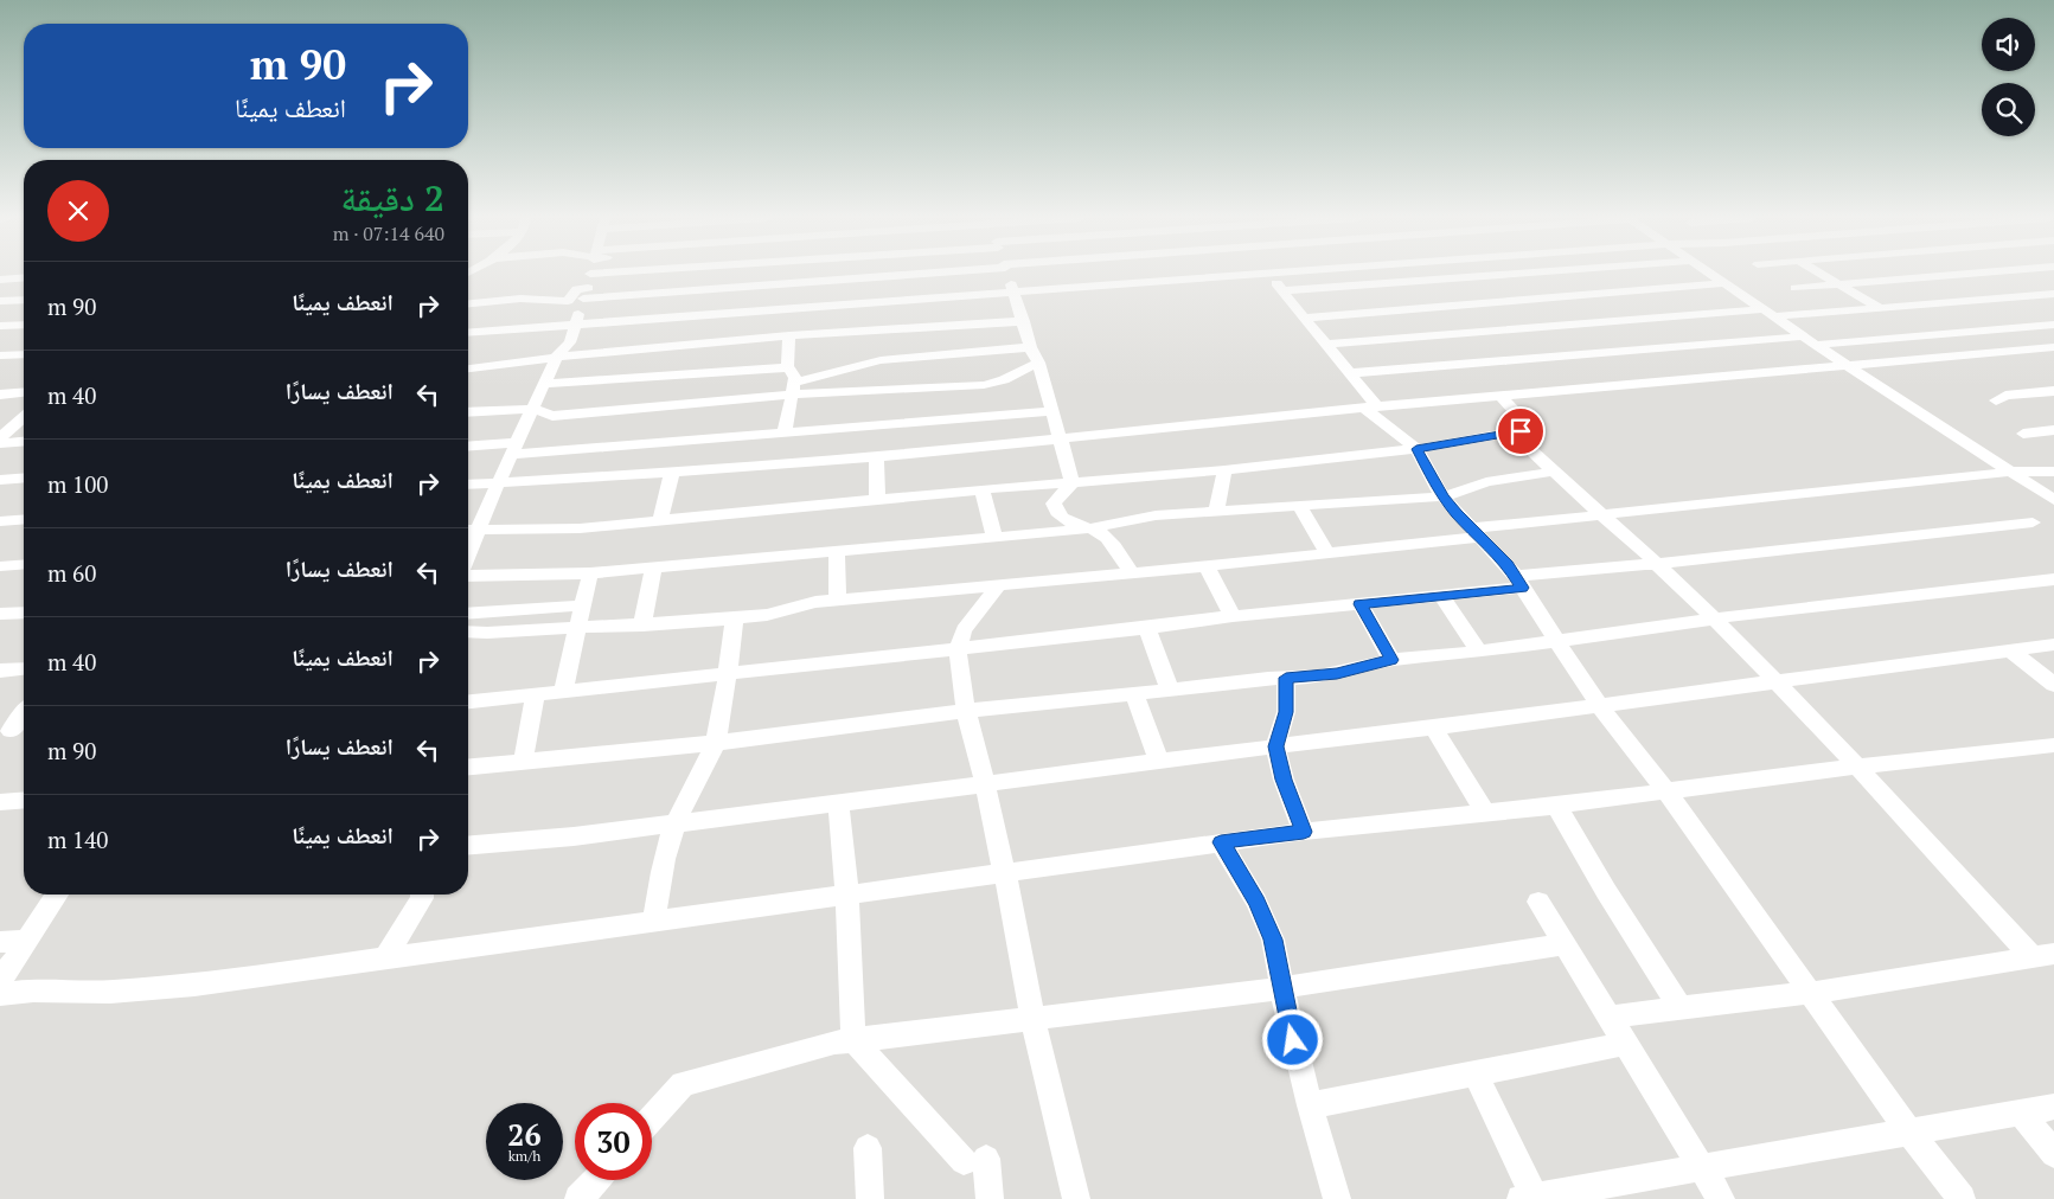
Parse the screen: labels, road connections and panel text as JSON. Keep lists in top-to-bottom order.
{
  "page": {
    "turn": ["90 m", "انعطف يمينًا"],
    "heading": ["2 دقيقة", "640 m · 07:14"],
    "list": [
      {
        "name": "انعطف يمينًا",
        "value": "90 m"
      },
      {
        "name": "انعطف يسارًا",
        "value": "40 m"
      },
      {
        "name": "انعطف يمينًا",
        "value": "100 m"
      },
      {
        "name": "انعطف يسارًا",
        "value": "60 m"
      },
      {
        "name": "انعطف يمينًا",
        "value": "40 m"
      },
      {
        "name": "انعطف يسارًا",
        "value": "90 m"
      },
      {
        "name": "انعطف يمينًا",
        "value": "140 m"
      }
    ],
    "speed": "26 km/h",
    "limit": "30"
  }
}
